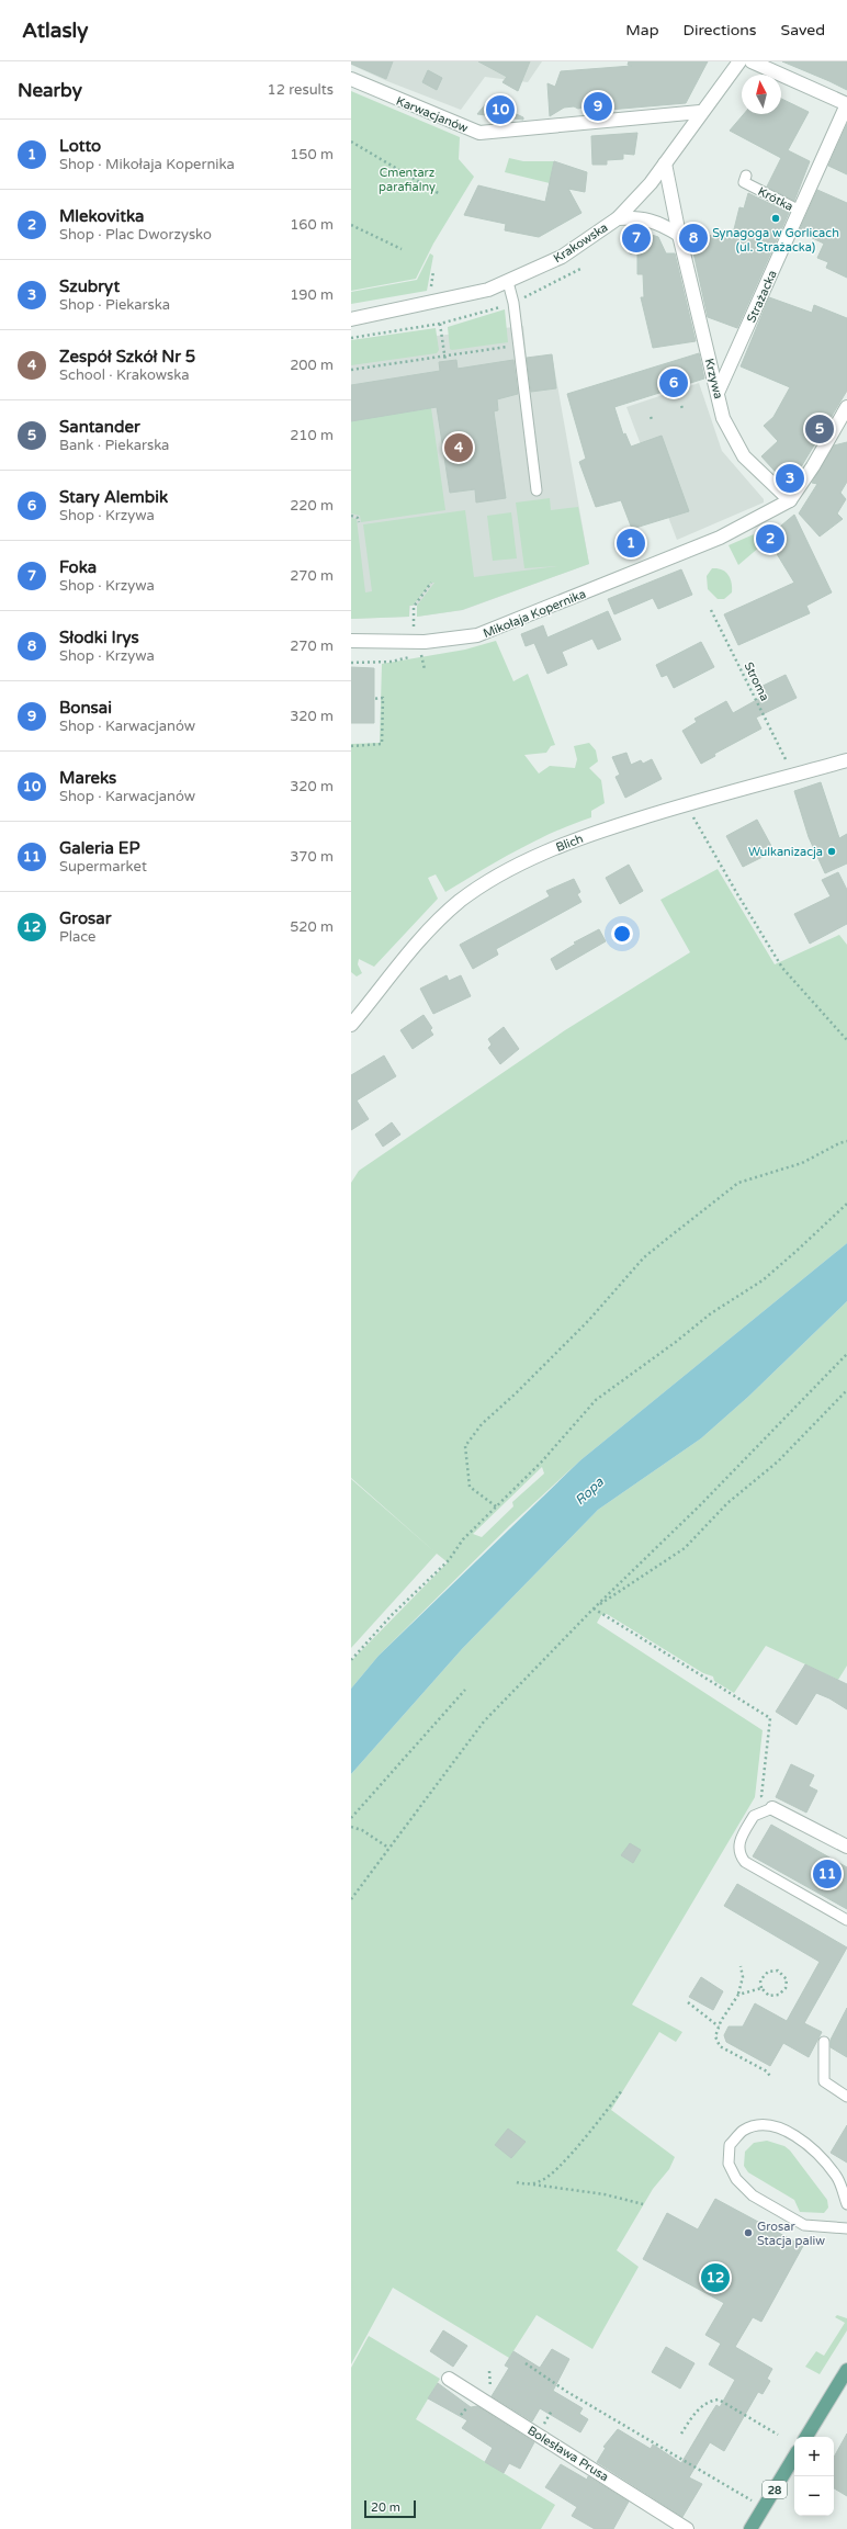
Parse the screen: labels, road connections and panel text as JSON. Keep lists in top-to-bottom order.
{
  "streets": {
    "main road": ["28"],
    "street": [
      "Karwacjanów",
      "Krakowska",
      "Strażacka",
      "Krzywa",
      "Mikołaja Kopernika",
      "Blich",
      "Bolesława Prusa"
    ],
    "lane": ["Krótka"],
    "path": ["Stroma"]
  },
  "crossings": [
    ["Karwacjanów", "Krakowska"],
    ["Krótka", "Strażacka"],
    ["Krakowska", "Krzywa"],
    ["Strażacka", "Krzywa"],
    ["Krzywa", "Mikołaja Kopernika"]
  ],
  "water": ["Ropa"],
  "parks": ["Cmentarz parafialny"],
  "places": ["Synagoga w Gorlicach (ul. Strażacka)", "Wulkanizacja", "Grosar Stacja paliw"],
  "scale_bar": "20 m",
  "north": "top",
  "page": {
    "header": "Atlasly",
    "nav": ["Map", "Directions", "Saved"],
    "heading": ["Nearby", "12 results"],
    "pins": [
      "9",
      "10",
      "7",
      "8",
      "6",
      "5",
      "4",
      "3",
      "2",
      "1",
      "11",
      "12"
    ],
    "list": [
      {
        "mark": "1",
        "name": "Lotto",
        "note": "Shop · Mikołaja Kopernika",
        "value": "150 m"
      },
      {
        "mark": "2",
        "name": "Mlekovitka",
        "note": "Shop · Plac Dworzysko",
        "value": "160 m"
      },
      {
        "mark": "3",
        "name": "Szubryt",
        "note": "Shop · Piekarska",
        "value": "190 m"
      },
      {
        "mark": "4",
        "name": "Zespół Szkół Nr 5",
        "note": "School · Krakowska",
        "value": "200 m"
      },
      {
        "mark": "5",
        "name": "Santander",
        "note": "Bank · Piekarska",
        "value": "210 m"
      },
      {
        "mark": "6",
        "name": "Stary Alembik",
        "note": "Shop · Krzywa",
        "value": "220 m"
      },
      {
        "mark": "7",
        "name": "Foka",
        "note": "Shop · Krzywa",
        "value": "270 m"
      },
      {
        "mark": "8",
        "name": "Słodki Irys",
        "note": "Shop · Krzywa",
        "value": "270 m"
      },
      {
        "mark": "9",
        "name": "Bonsai",
        "note": "Shop · Karwacjanów",
        "value": "320 m"
      },
      {
        "mark": "10",
        "name": "Mareks",
        "note": "Shop · Karwacjanów",
        "value": "320 m"
      },
      {
        "mark": "11",
        "name": "Galeria EP",
        "note": "Supermarket",
        "value": "370 m"
      },
      {
        "mark": "12",
        "name": "Grosar",
        "note": "Place",
        "value": "520 m"
      }
    ],
    "map_buttons": ["+", "−"],
    "scale": "20 m"
  }
}
